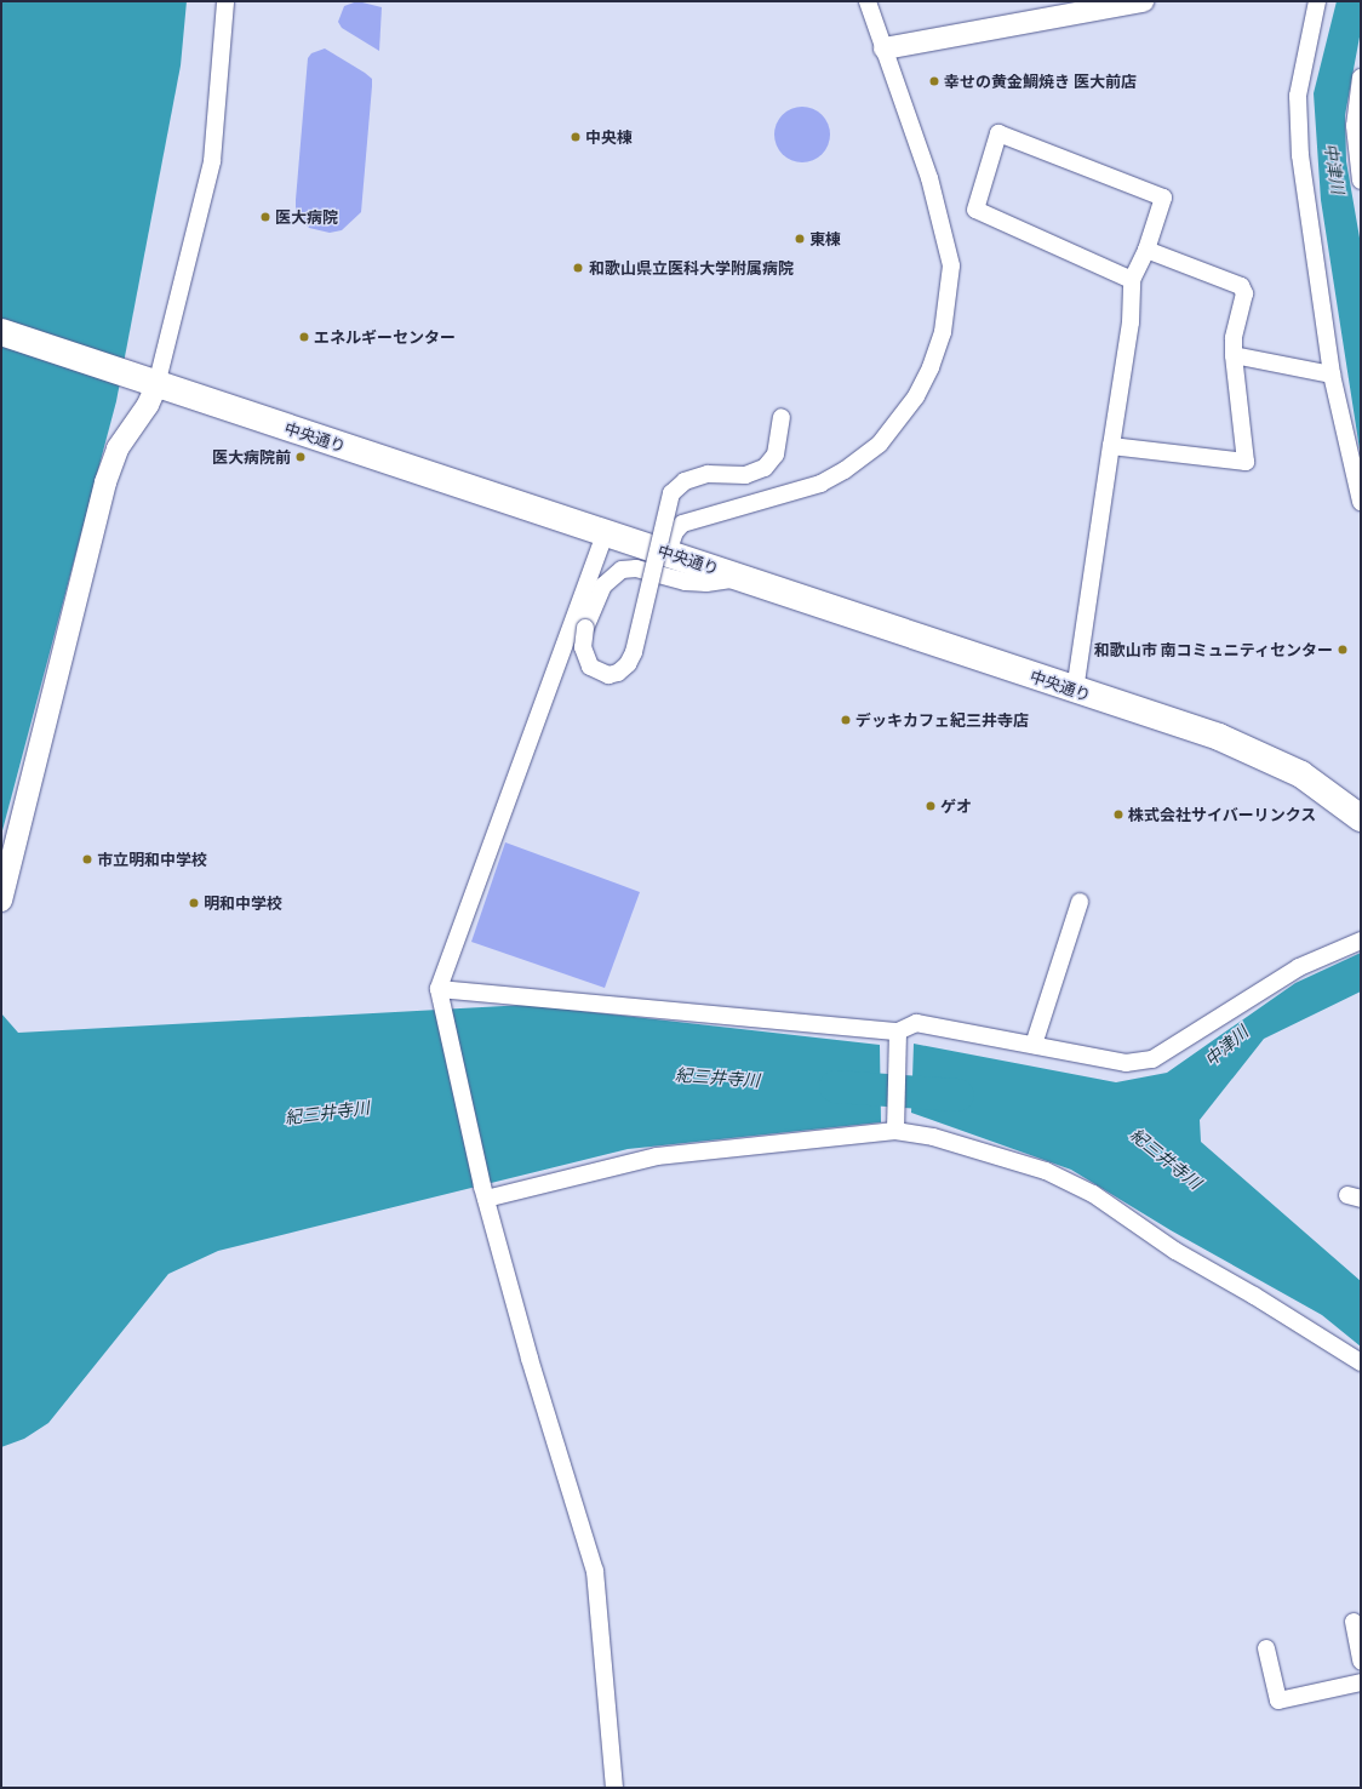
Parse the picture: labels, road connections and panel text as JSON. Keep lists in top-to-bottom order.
{
  "streets": {
    "highway": ["中央通り"]
  },
  "water": ["中津川", "紀三井寺川"],
  "places": [
    "幸せの黄金鯛焼き 医大前店",
    "中央棟",
    "医大病院",
    "東棟",
    "和歌山県立医科大学附属病院",
    "エネルギーセンター",
    "医大病院前",
    "和歌山市 南コミュニティセンター",
    "デッキカフェ紀三井寺店",
    "ゲオ",
    "株式会社サイバーリンクス",
    "市立明和中学校",
    "明和中学校"
  ]
}
